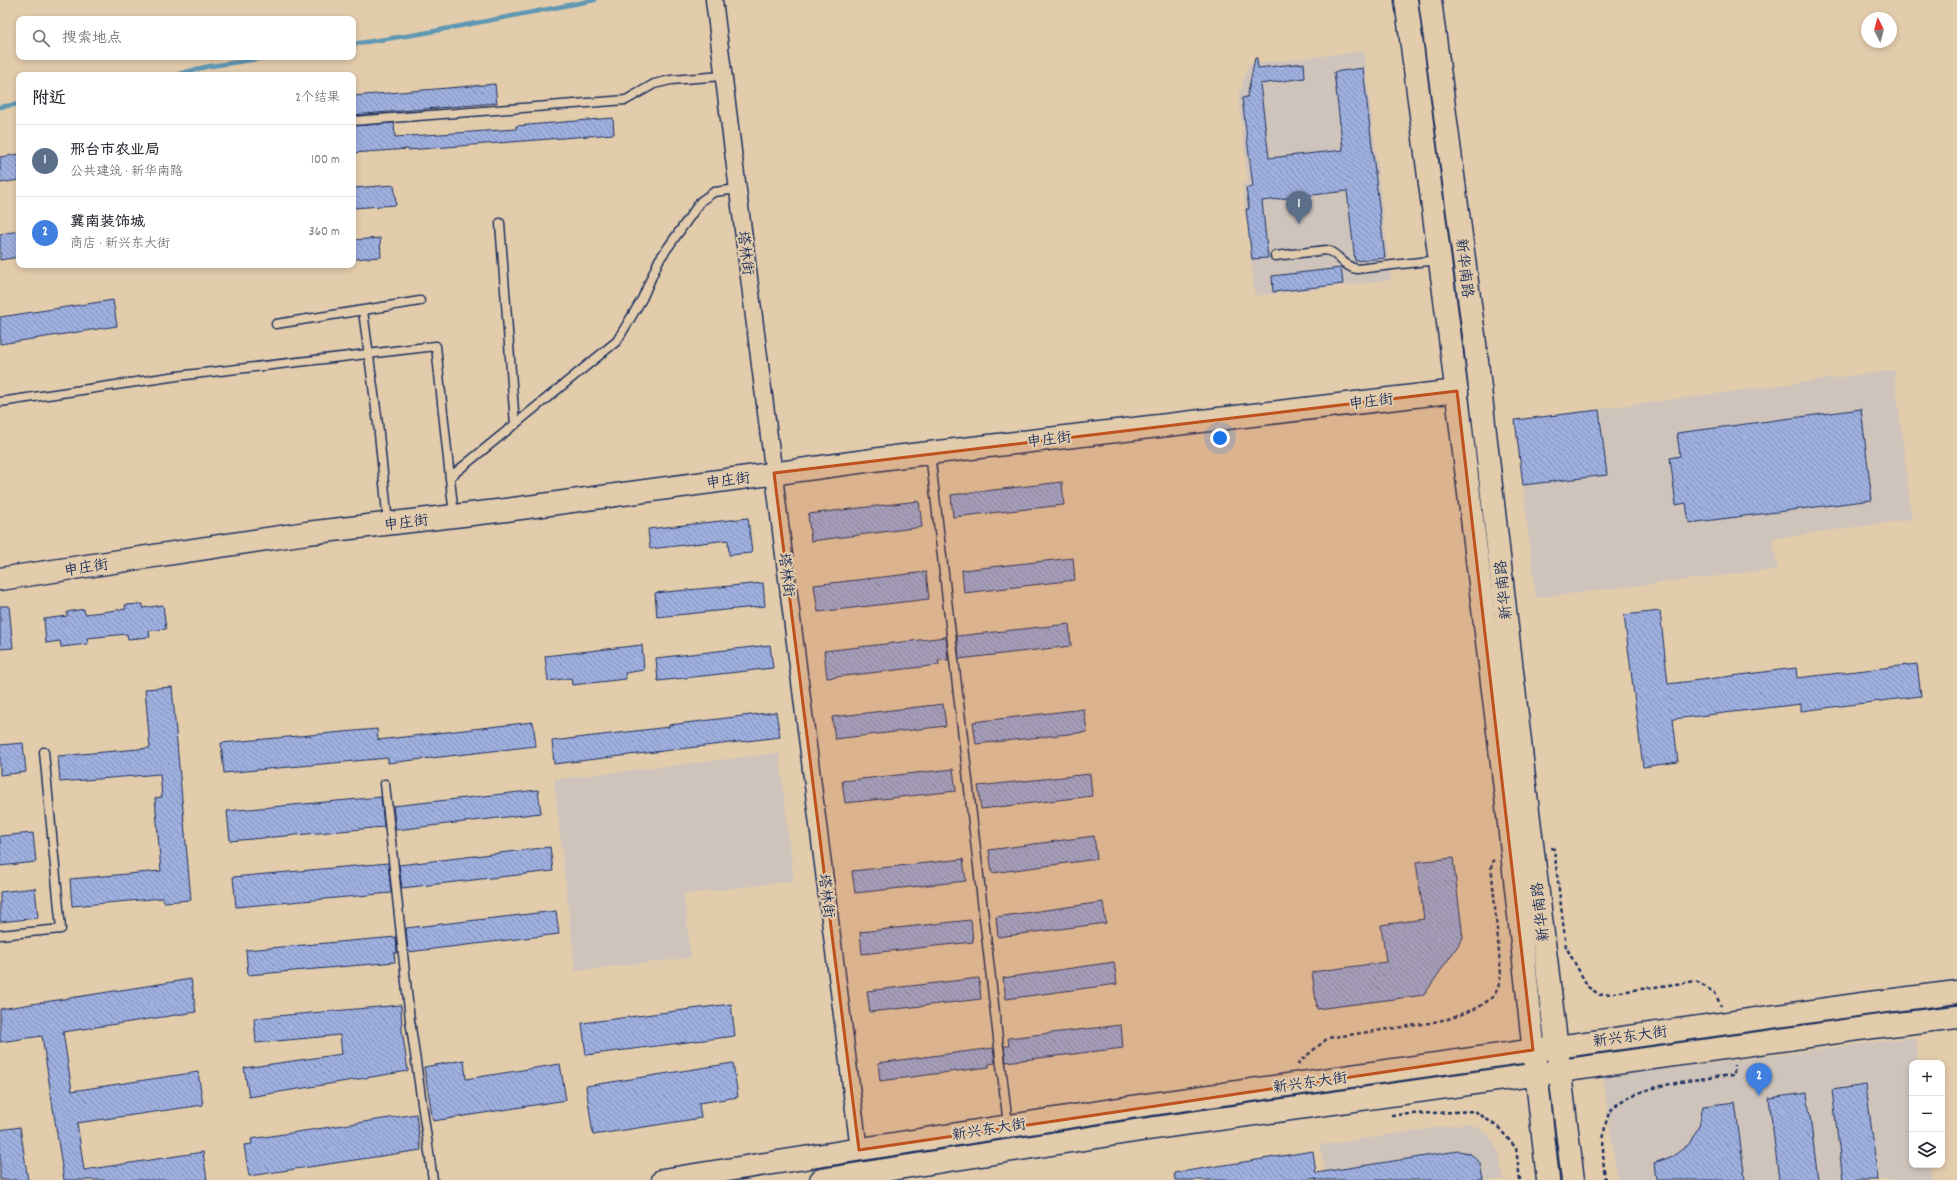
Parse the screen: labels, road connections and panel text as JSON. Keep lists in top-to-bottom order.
{
  "streets": {
    "main road": ["新华南路", "申庄街", "新兴东大街"],
    "street": ["塔林街"]
  },
  "crossings": [
    ["塔林街", "申庄街"],
    ["塔林街", "新兴东大街"],
    ["新华南路", "申庄街"],
    ["新华南路", "新兴东大街"]
  ],
  "north": "top",
  "page": {
    "search": "搜索地点",
    "heading": ["附近", "2个结果"],
    "list": [
      {
        "mark": "1",
        "name": "邢台市农业局",
        "note": "公共建筑 · 新华南路",
        "value": "100 m"
      },
      {
        "mark": "2",
        "name": "冀南装饰城",
        "note": "商店 · 新兴东大街",
        "value": "360 m"
      }
    ],
    "pins": ["1", "2"],
    "map_buttons": ["+", "−"]
  }
}
